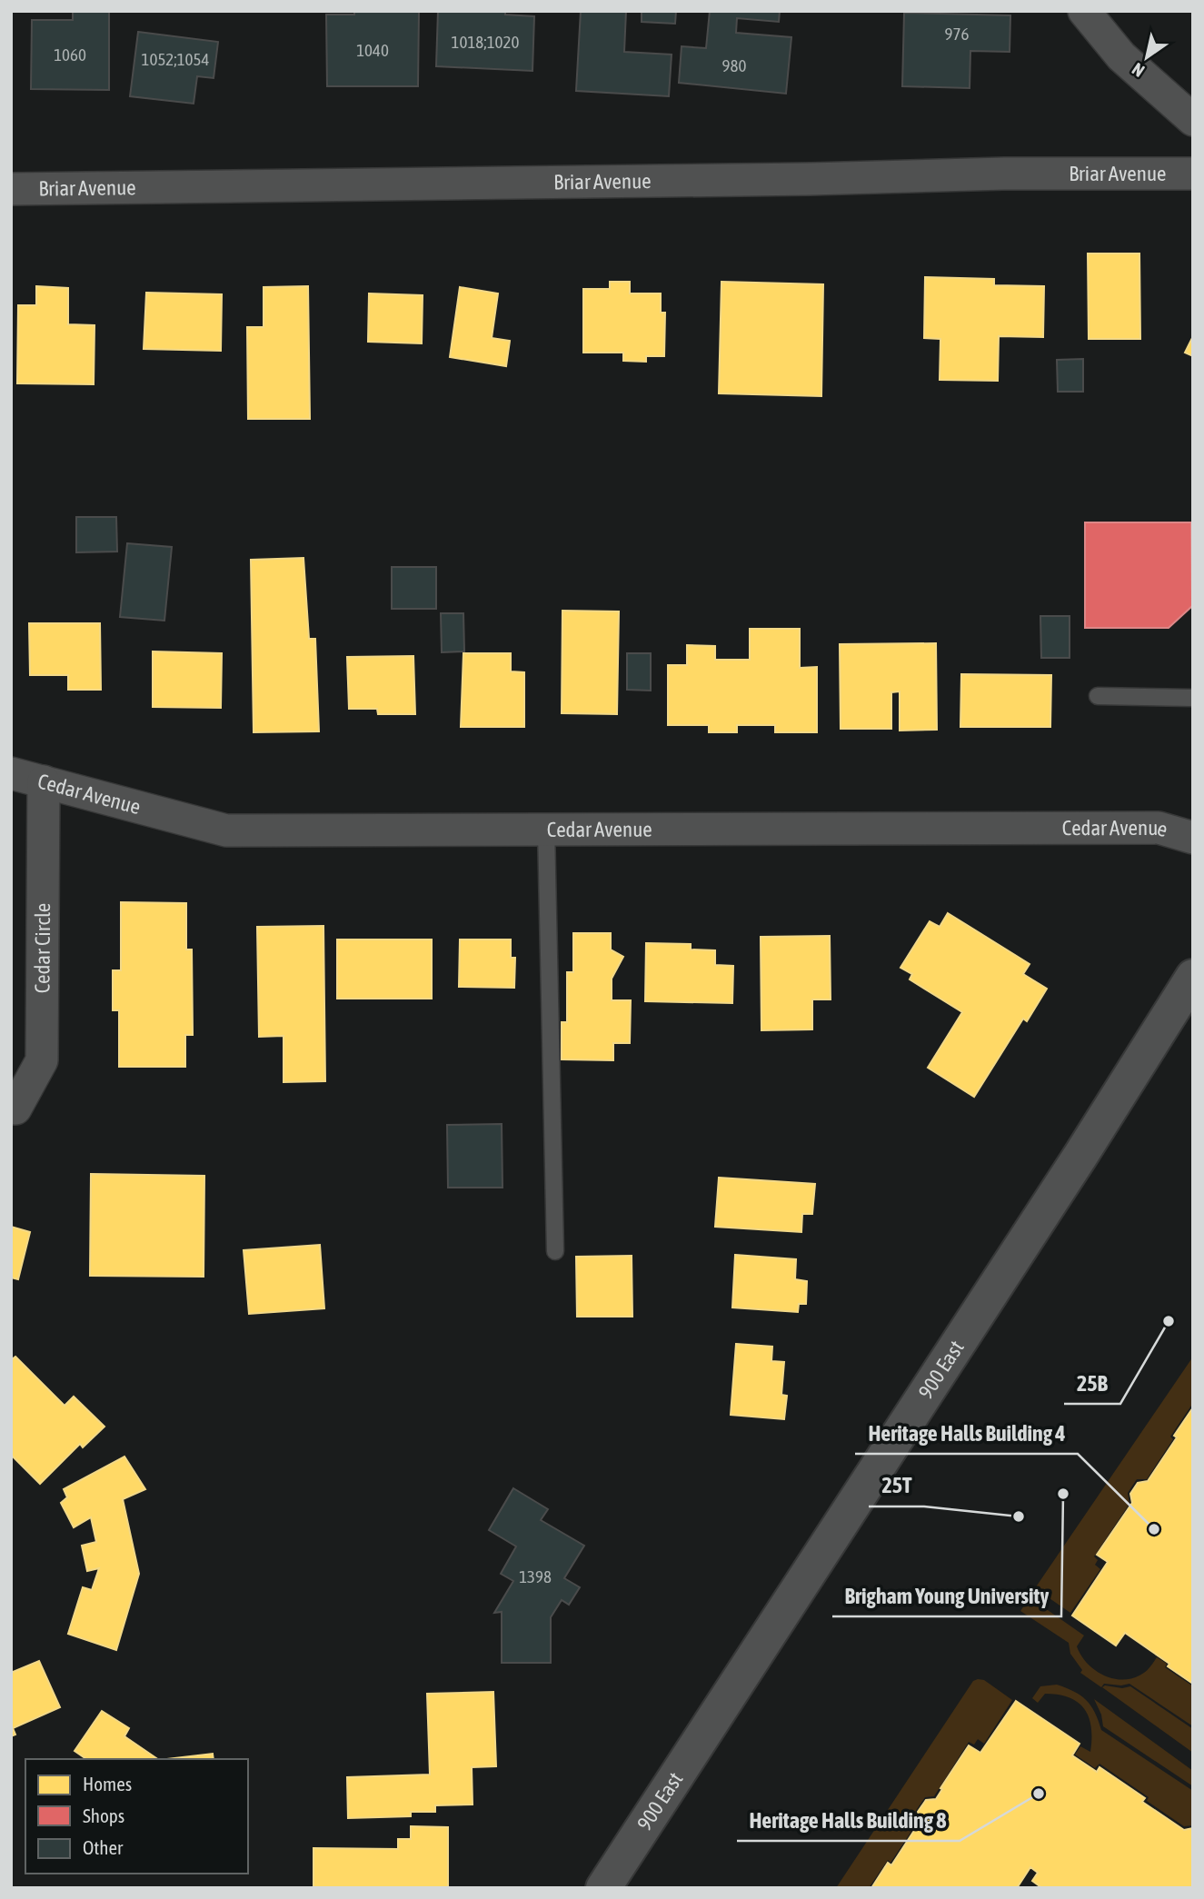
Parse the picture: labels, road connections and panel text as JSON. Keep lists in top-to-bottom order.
{
  "streets": {
    "main road": ["900 East"],
    "street": ["Briar Avenue", "Cedar Avenue", "Cedar Circle"]
  },
  "crossings": [
    ["Cedar Avenue", "Cedar Circle"]
  ],
  "places": [
    "25B",
    "Brigham Young University",
    "25T",
    "Heritage Halls Building 4",
    "Heritage Halls Building 8"
  ],
  "house_numbers": [
    "976",
    "1018;1020",
    "1040",
    "1060",
    "1052;1054",
    "980",
    "1398"
  ],
  "legend": ["Homes", "Shops", "Other"],
  "north": "bottom left"
}
